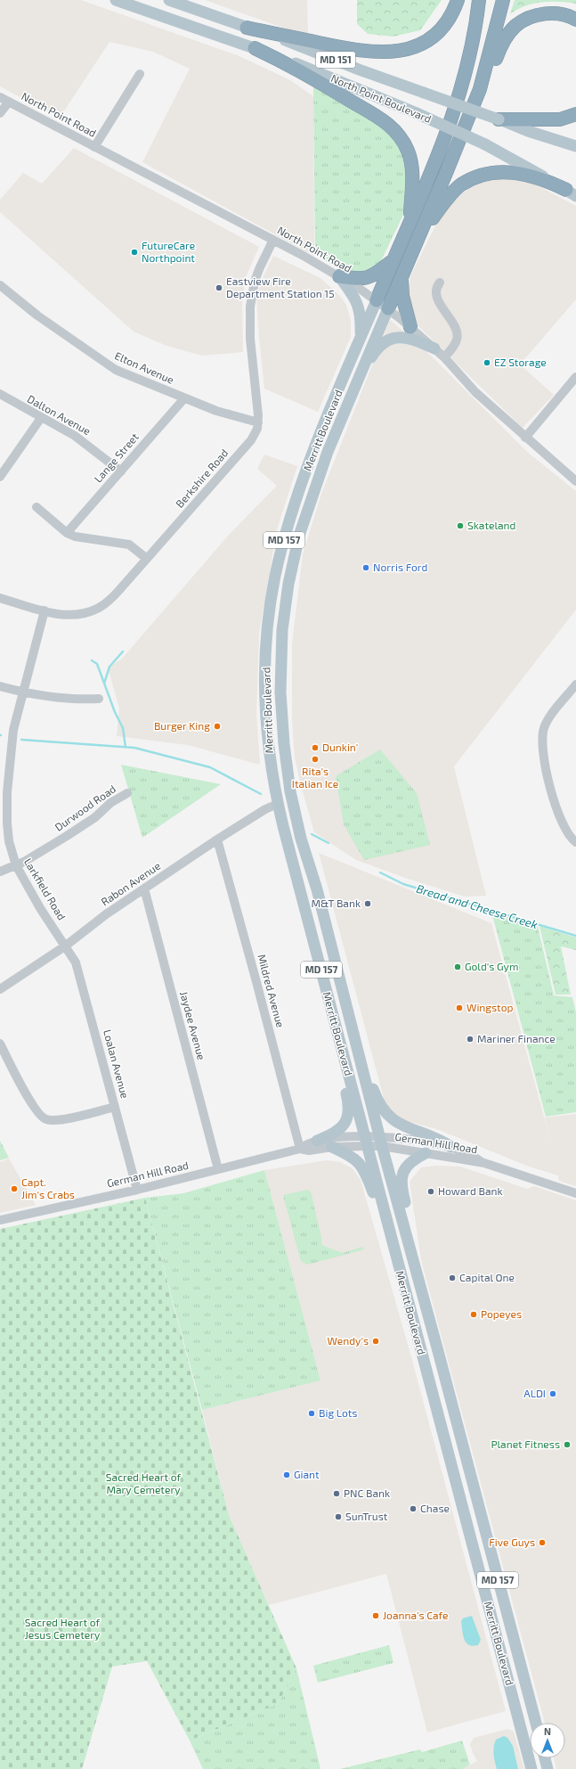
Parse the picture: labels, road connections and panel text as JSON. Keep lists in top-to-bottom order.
{
  "streets": {
    "main road": [
      "MD 151",
      "North Point Boulevard",
      "Merritt Boulevard",
      "MD 157"
    ],
    "street": [
      "North Point Road",
      "Elton Avenue",
      "Dalton Avenue",
      "Lange Street",
      "Berkshire Road",
      "Durwood Road",
      "Rabon Avenue",
      "Larkfield Road",
      "Mildred Avenue",
      "Jaydee Avenue",
      "Loalan Avenue",
      "German Hill Road"
    ]
  },
  "crossings": [
    ["North Point Road", "Merritt Boulevard"],
    ["North Point Road", "Berkshire Road"],
    ["Elton Avenue", "Lange Street"],
    ["Elton Avenue", "Berkshire Road"],
    ["Dalton Avenue", "Lange Street"],
    ["Merritt Boulevard", "Rabon Avenue"],
    ["Merritt Boulevard", "German Hill Road"],
    ["Berkshire Road", "Larkfield Road"],
    ["Durwood Road", "Larkfield Road"],
    ["Rabon Avenue", "Larkfield Road"],
    ["Rabon Avenue", "Mildred Avenue"],
    ["Rabon Avenue", "Jaydee Avenue"],
    ["Rabon Avenue", "Loalan Avenue"],
    ["Larkfield Road", "Loalan Avenue"],
    ["Mildred Avenue", "German Hill Road"],
    ["Jaydee Avenue", "German Hill Road"],
    ["Loalan Avenue", "German Hill Road"]
  ],
  "water": ["Bread and Cheese Creek"],
  "parks": ["Sacred Heart of Mary Cemetery", "Sacred Heart of Jesus Cemetery"],
  "places": [
    "FutureCare Northpoint",
    "Eastview Fire Department Station 15",
    "EZ Storage",
    "Skateland",
    "Norris Ford",
    "Burger King",
    "Dunkin'",
    "Rita's Italian Ice",
    "M&T Bank",
    "Gold's Gym",
    "Wingstop",
    "Mariner Finance",
    "Capt. Jim's Crabs",
    "Howard Bank",
    "Capital One",
    "Popeyes",
    "Wendy's",
    "ALDI",
    "Big Lots",
    "Planet Fitness",
    "Giant",
    "PNC Bank",
    "Chase",
    "SunTrust",
    "Five Guys",
    "Joanna's Cafe"
  ],
  "north": "top"
}
